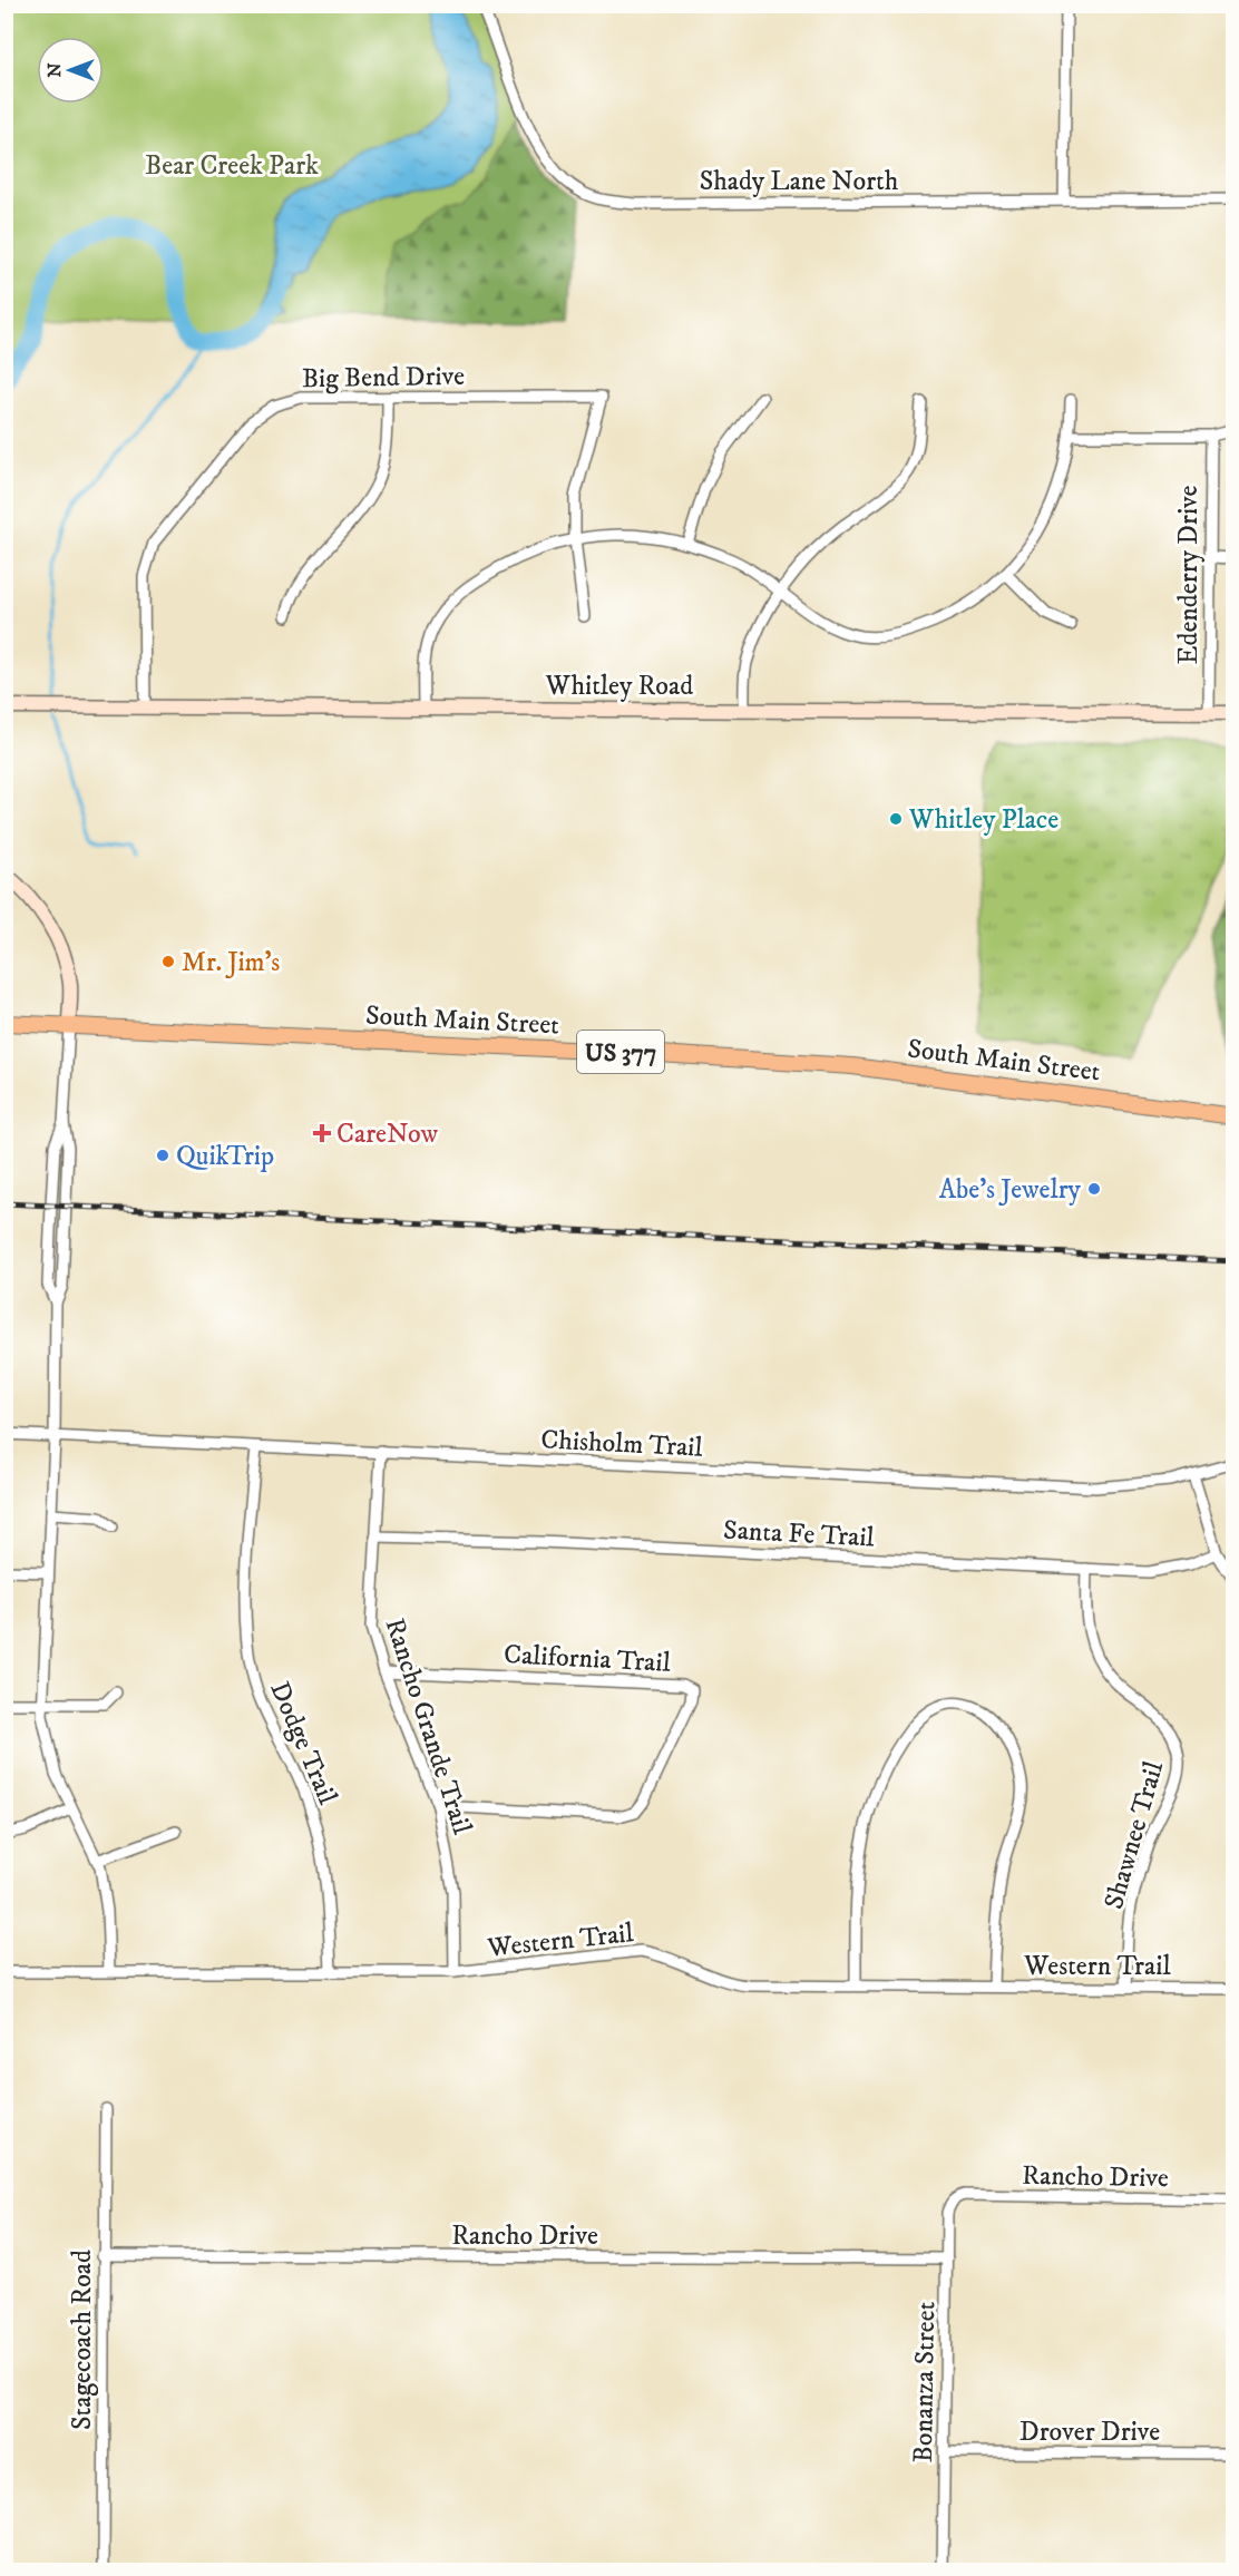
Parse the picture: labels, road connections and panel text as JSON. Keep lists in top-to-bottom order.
{
  "streets": {
    "main road": ["South Main Street", "US 377"],
    "street": [
      "Shady Lane North",
      "Big Bend Drive",
      "Edenderry Drive",
      "Whitley Road",
      "Chisholm Trail",
      "Santa Fe Trail",
      "California Trail",
      "Rancho Grande Trail",
      "Dodge Trail",
      "Shawnee Trail",
      "Western Trail",
      "Rancho Drive",
      "Stagecoach Road",
      "Bonanza Street",
      "Drover Drive"
    ]
  },
  "crossings": [
    ["Big Bend Drive", "Whitley Road"],
    ["Edenderry Drive", "Whitley Road"],
    ["Chisholm Trail", "Rancho Grande Trail"],
    ["Chisholm Trail", "Dodge Trail"],
    ["Santa Fe Trail", "Rancho Grande Trail"],
    ["Santa Fe Trail", "Shawnee Trail"],
    ["California Trail", "Rancho Grande Trail"],
    ["Rancho Grande Trail", "Western Trail"],
    ["Dodge Trail", "Western Trail"],
    ["Shawnee Trail", "Western Trail"],
    ["Rancho Drive", "Stagecoach Road"],
    ["Rancho Drive", "Bonanza Street"],
    ["Bonanza Street", "Drover Drive"]
  ],
  "parks": ["Bear Creek Park"],
  "places": {
    "other": [
      "Whitley Place",
      "Mr. Jim's",
      "QuikTrip",
      "Abe's Jewelry"
    ],
    "health": ["CareNow"]
  },
  "north": "left"
}
